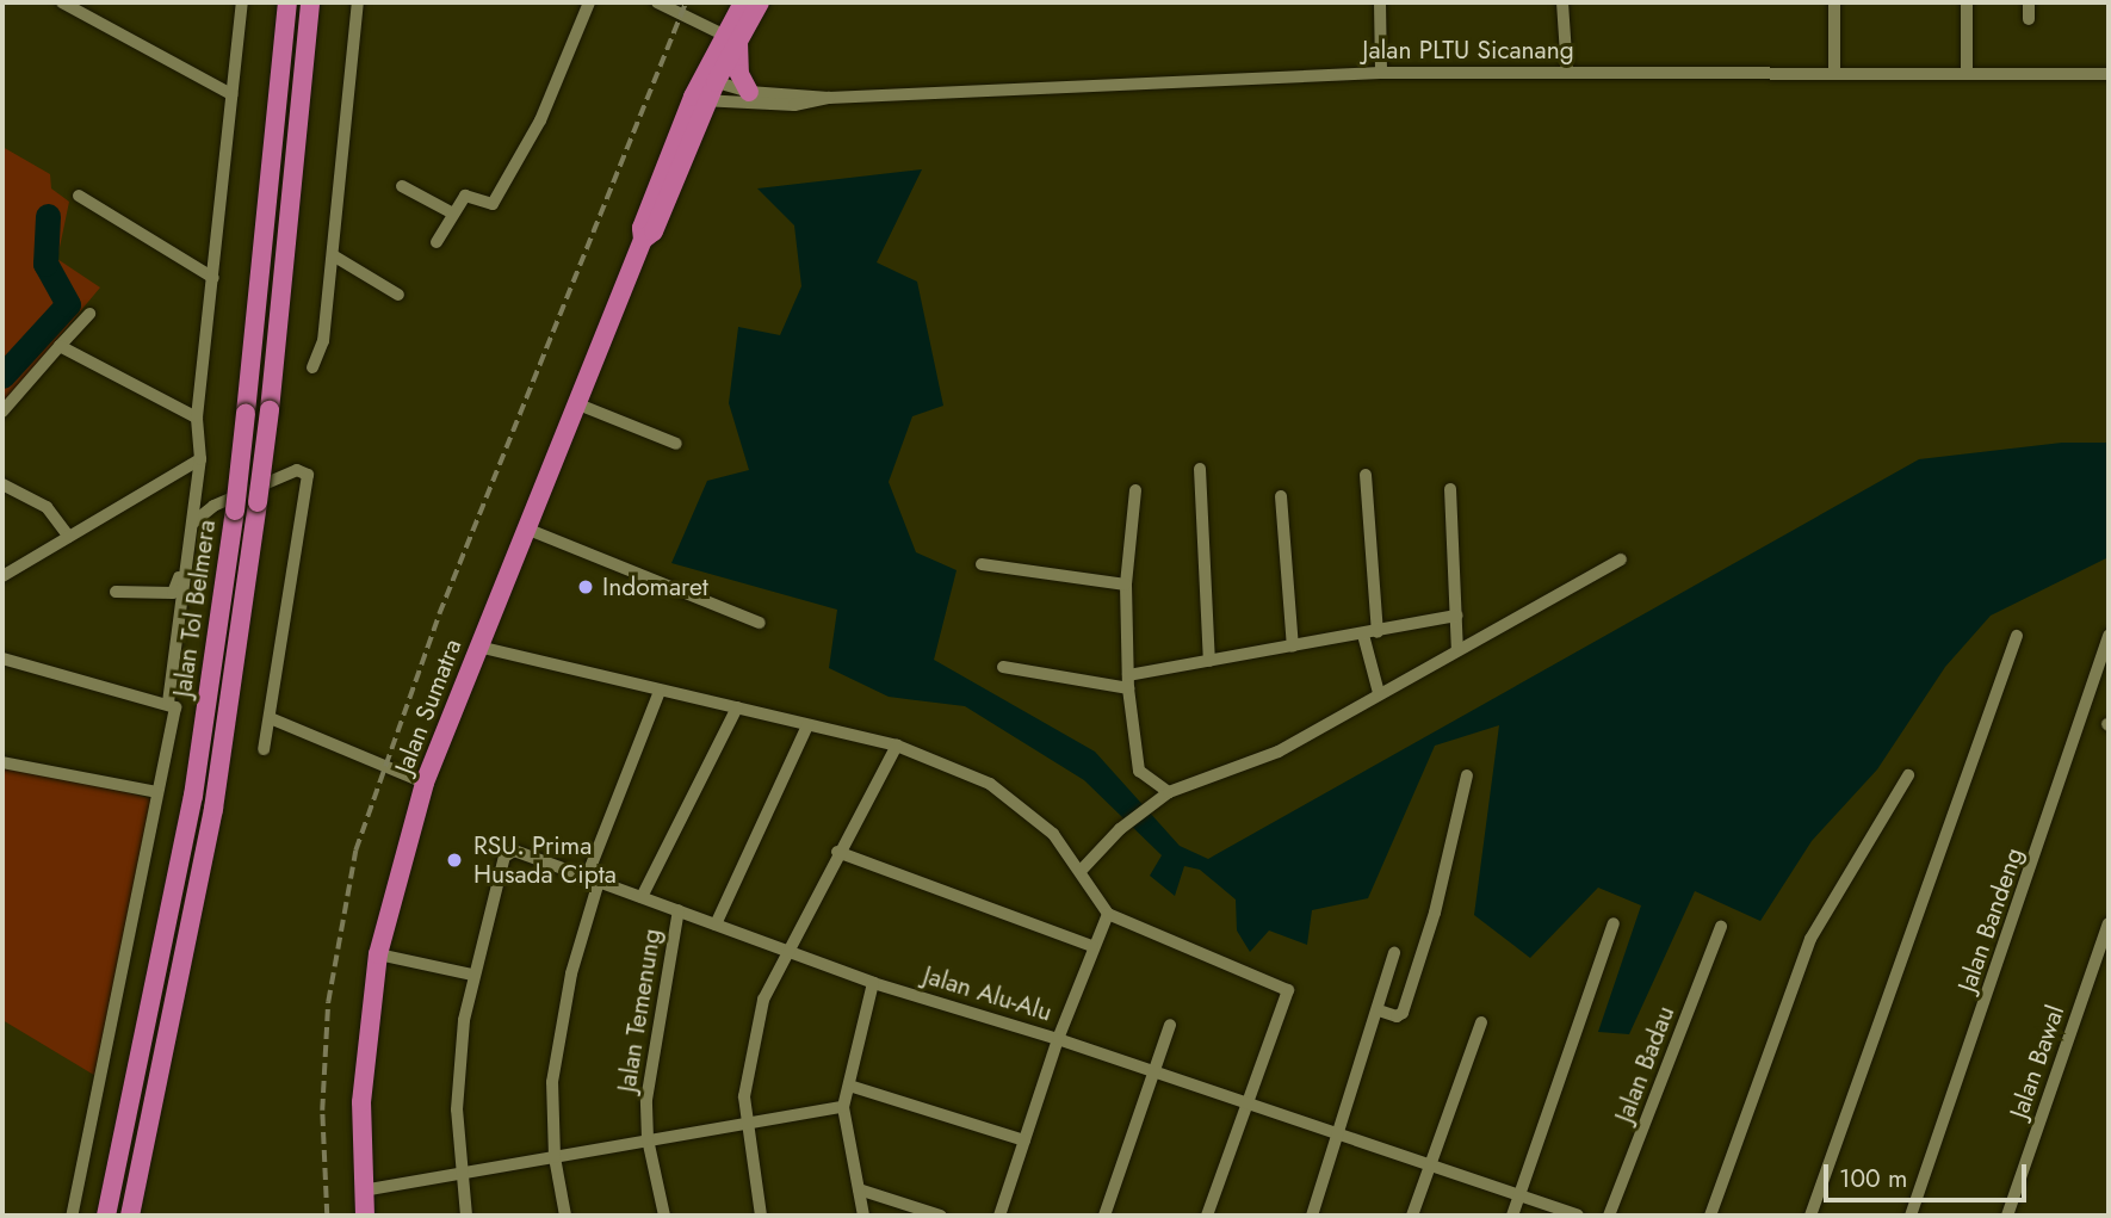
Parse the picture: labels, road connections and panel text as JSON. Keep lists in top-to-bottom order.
{
  "streets": {
    "highway": ["Jalan Tol Belmera", "Jalan Sumatra"],
    "street": [
      "Jalan PLTU Sicanang",
      "Jalan Bandeng",
      "Jalan Alu-Alu",
      "Jalan Temenung",
      "Jalan Bawal",
      "Jalan Badau"
    ]
  },
  "crossings": [
    ["Jalan PLTU Sicanang", "Jalan Sumatra"],
    ["Jalan Alu-Alu", "Jalan Temenung"]
  ],
  "places": ["Indomaret", "RSU. Prima Husada Cipta"],
  "scale_bar": "100 m"
}
